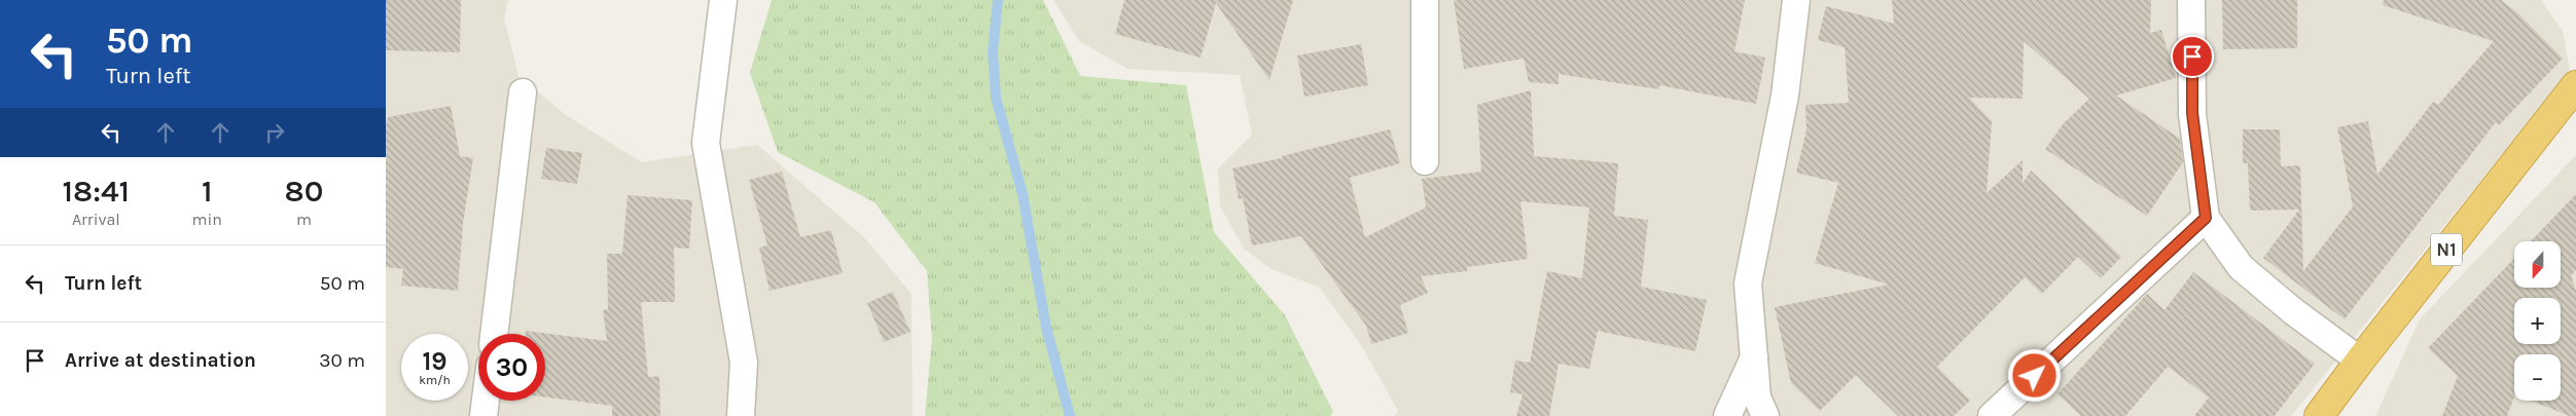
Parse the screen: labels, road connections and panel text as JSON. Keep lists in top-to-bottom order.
{
  "streets": {
    "highway": ["N1"]
  },
  "north": "bottom",
  "page": {
    "turn": ["50 m", "Turn left"],
    "eta": [
      "18:41",
      "Arrival",
      "1",
      "min",
      "80",
      "m"
    ],
    "map_buttons": ["+", "−"],
    "list": [
      {
        "name": "Turn left",
        "value": "50 m"
      },
      {
        "name": "Arrive at destination",
        "value": "30 m"
      }
    ],
    "speed": "19 km/h",
    "limit": "30"
  }
}
